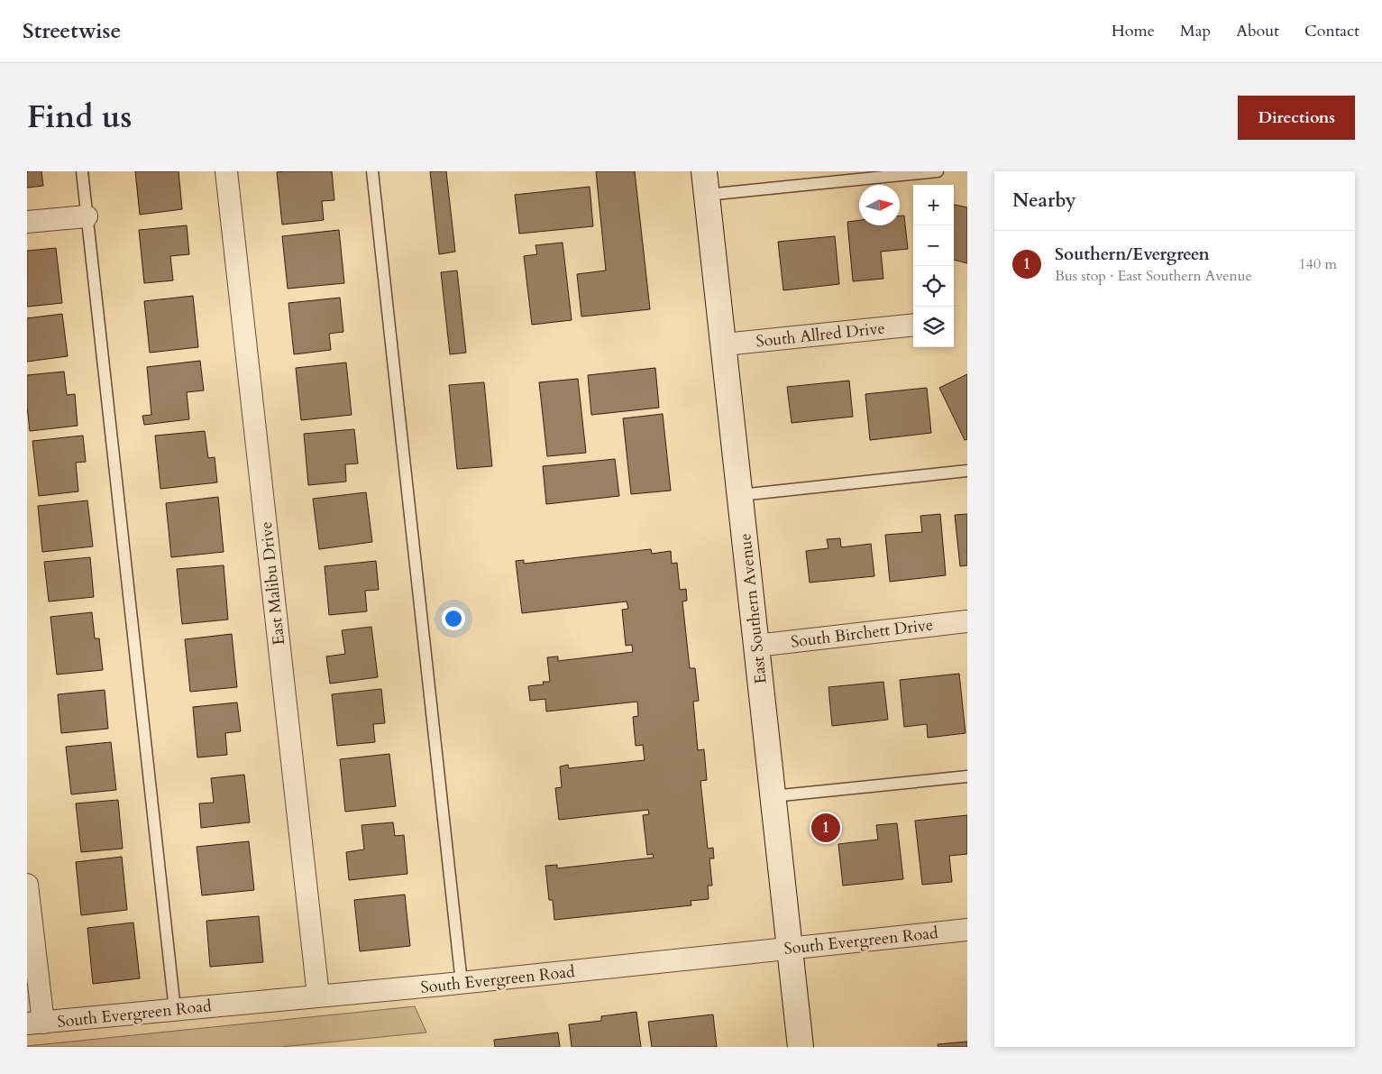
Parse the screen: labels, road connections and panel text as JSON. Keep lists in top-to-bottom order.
{
  "streets": {
    "main road": ["East Southern Avenue"],
    "street": [
      "South Allred Drive",
      "East Malibu Drive",
      "South Birchett Drive",
      "South Evergreen Road"
    ]
  },
  "crossings": [
    ["South Allred Drive", "East Southern Avenue"],
    ["East Malibu Drive", "South Evergreen Road"],
    ["East Southern Avenue", "South Birchett Drive"],
    ["East Southern Avenue", "South Evergreen Road"]
  ],
  "north": "right",
  "page": {
    "header": "Streetwise",
    "nav": [
      "Home",
      "Map",
      "About",
      "Contact"
    ],
    "title": "Find us",
    "buttons": "Directions",
    "heading": "Nearby",
    "map_buttons": ["+", "−"],
    "list": [
      {
        "mark": "1",
        "name": "Southern/Evergreen",
        "note": "Bus stop · East Southern Avenue",
        "value": "140 m"
      }
    ],
    "pins": "1"
  }
}
